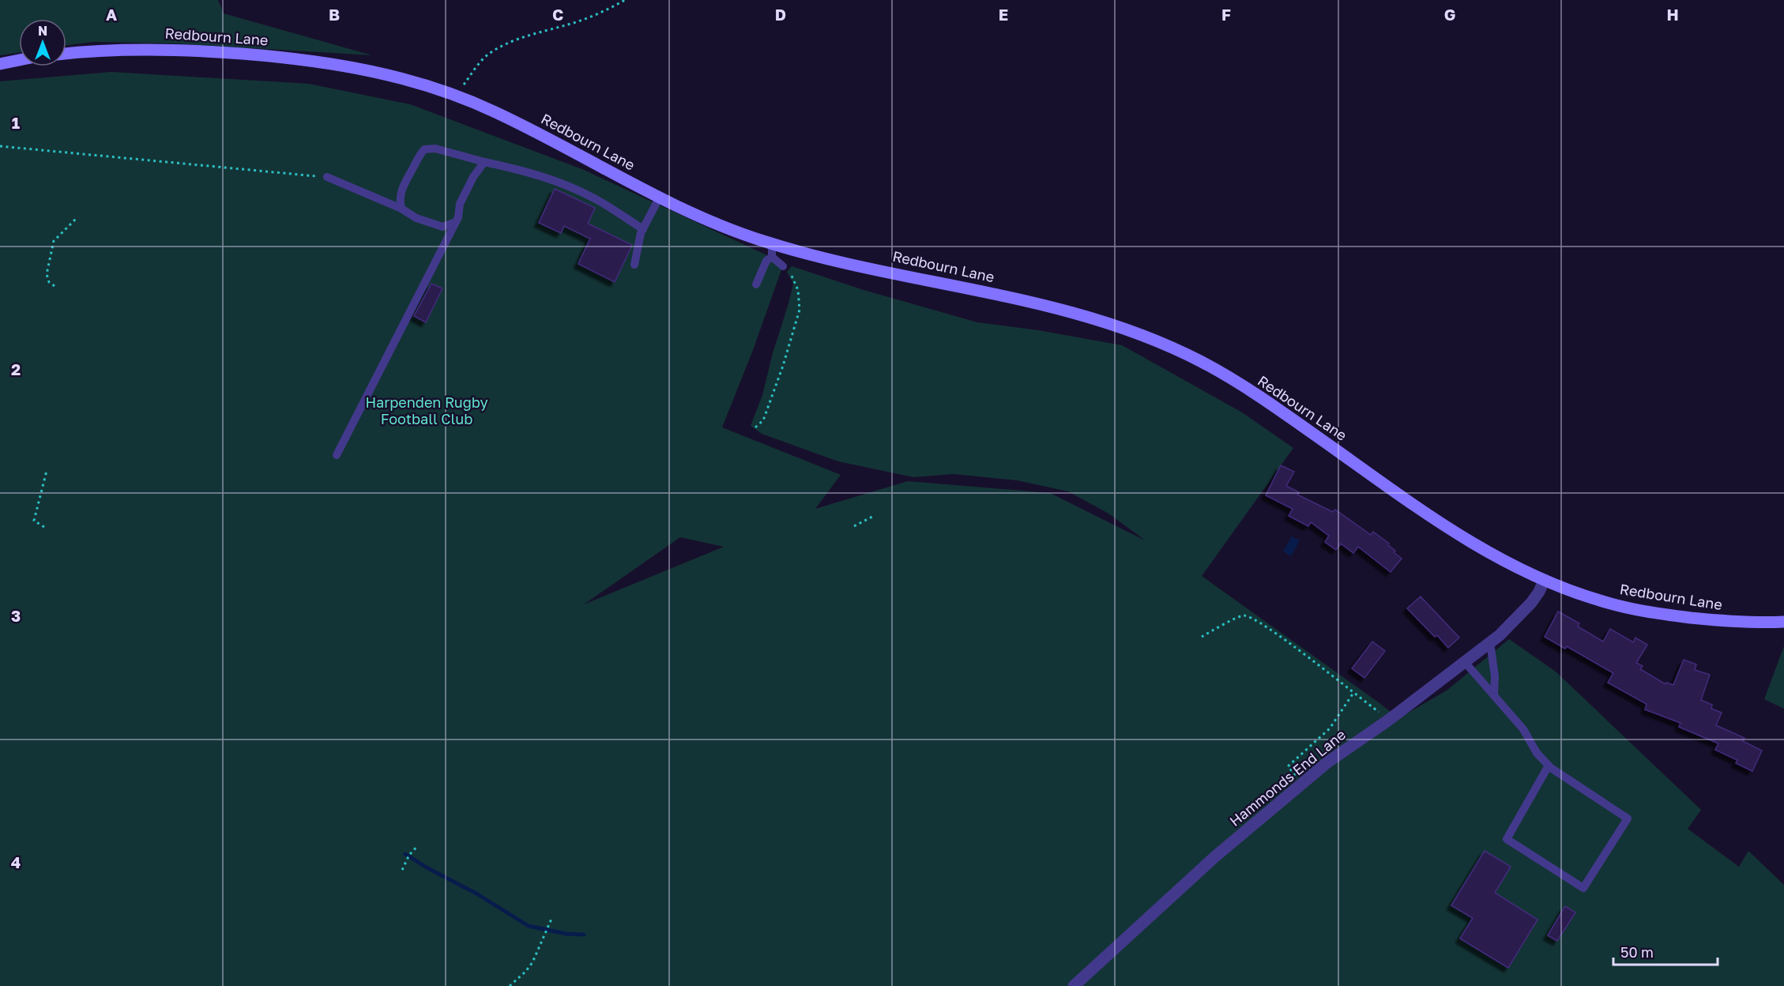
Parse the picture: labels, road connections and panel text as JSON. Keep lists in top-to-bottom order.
{
  "streets": {
    "main road": ["Redbourn Lane"],
    "street": ["Hammonds End Lane"]
  },
  "crossings": [
    ["Redbourn Lane", "Hammonds End Lane"]
  ],
  "parks": ["Harpenden Rugby Football Club"],
  "scale_bar": "50 m",
  "north": "top",
  "grid": {
    "columns": [
      "A",
      "B",
      "C",
      "D",
      "E",
      "F",
      "G",
      "H"
    ],
    "rows": [
      "1",
      "2",
      "3",
      "4"
    ]
  }
}
